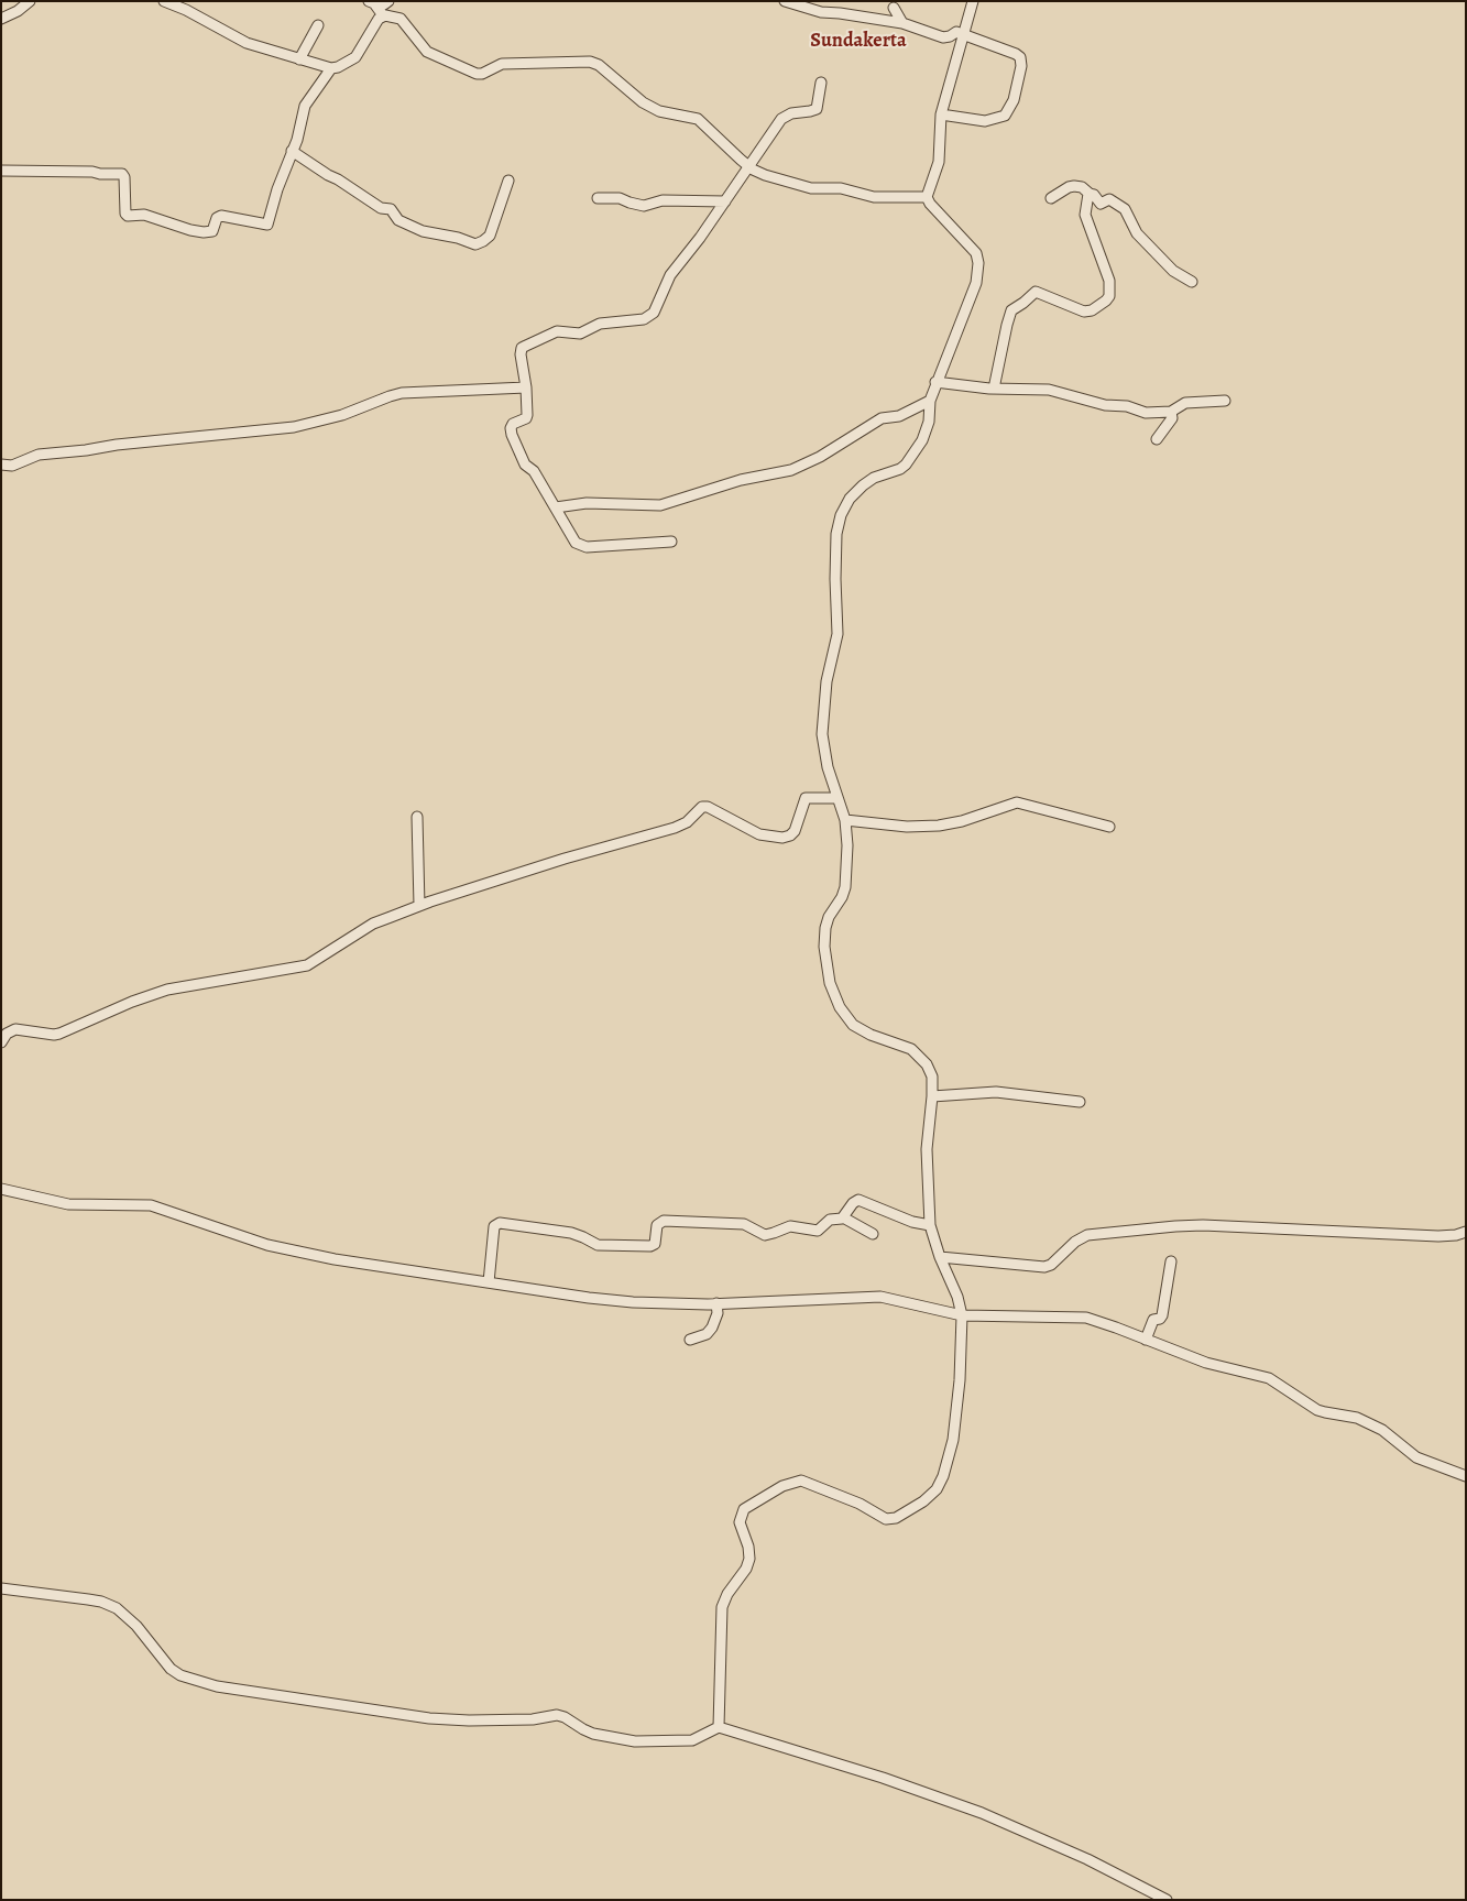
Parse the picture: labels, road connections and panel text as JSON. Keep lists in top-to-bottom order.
{
  "districts": ["Sundakerta"]
}
